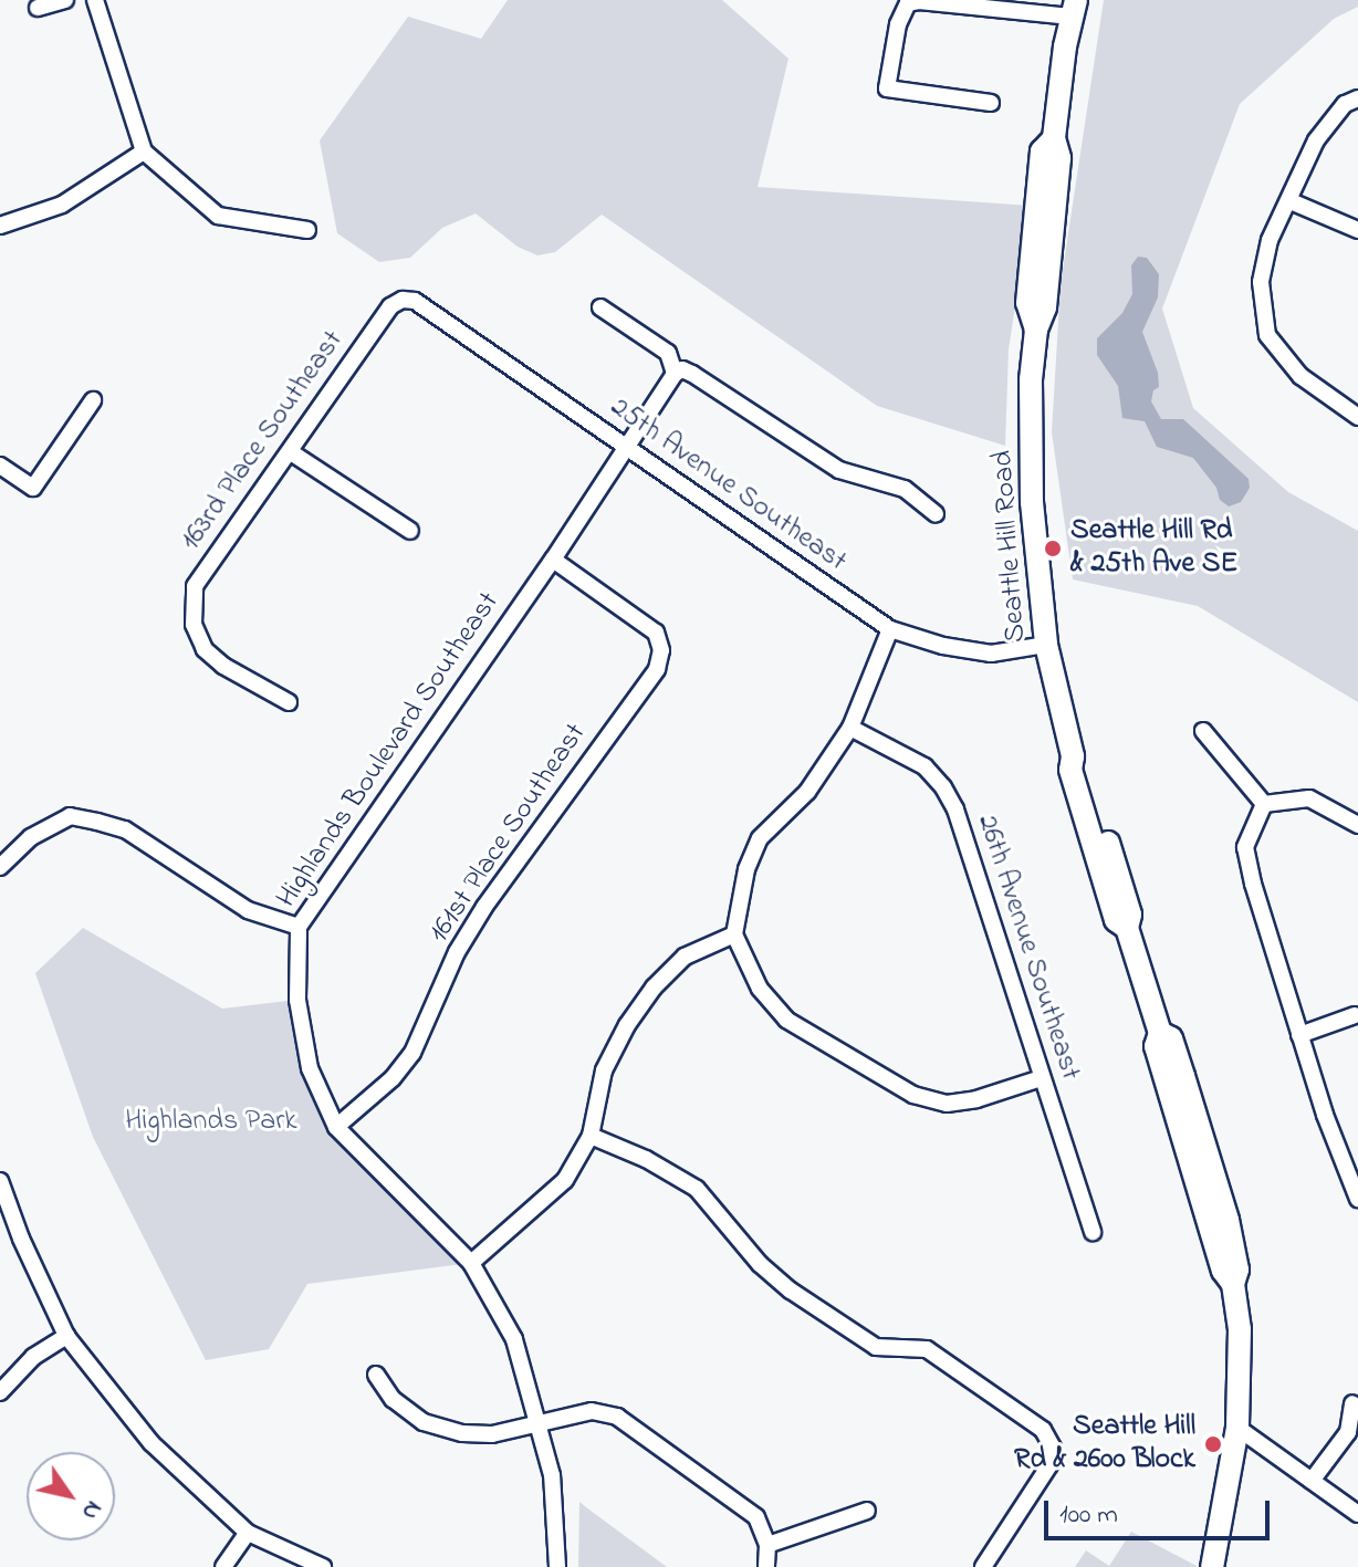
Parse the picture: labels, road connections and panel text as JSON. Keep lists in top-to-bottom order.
{
  "streets": {
    "main road": ["Seattle Hill Road"],
    "street": [
      "163rd Place Southeast",
      "25th Avenue Southeast",
      "Highlands Boulevard Southeast",
      "161st Place Southeast",
      "26th Avenue Southeast"
    ]
  },
  "crossings": [
    ["163rd Place Southeast", "25th Avenue Southeast"],
    ["25th Avenue Southeast", "Seattle Hill Road"],
    ["25th Avenue Southeast", "Highlands Boulevard Southeast"],
    ["Highlands Boulevard Southeast", "161st Place Southeast"]
  ],
  "parks": ["Highlands Park"],
  "places": ["Seattle Hill Rd & 25th Ave SE", "Seattle Hill Rd & 2600 Block"],
  "scale_bar": "100 m",
  "north": "bottom right"
}
